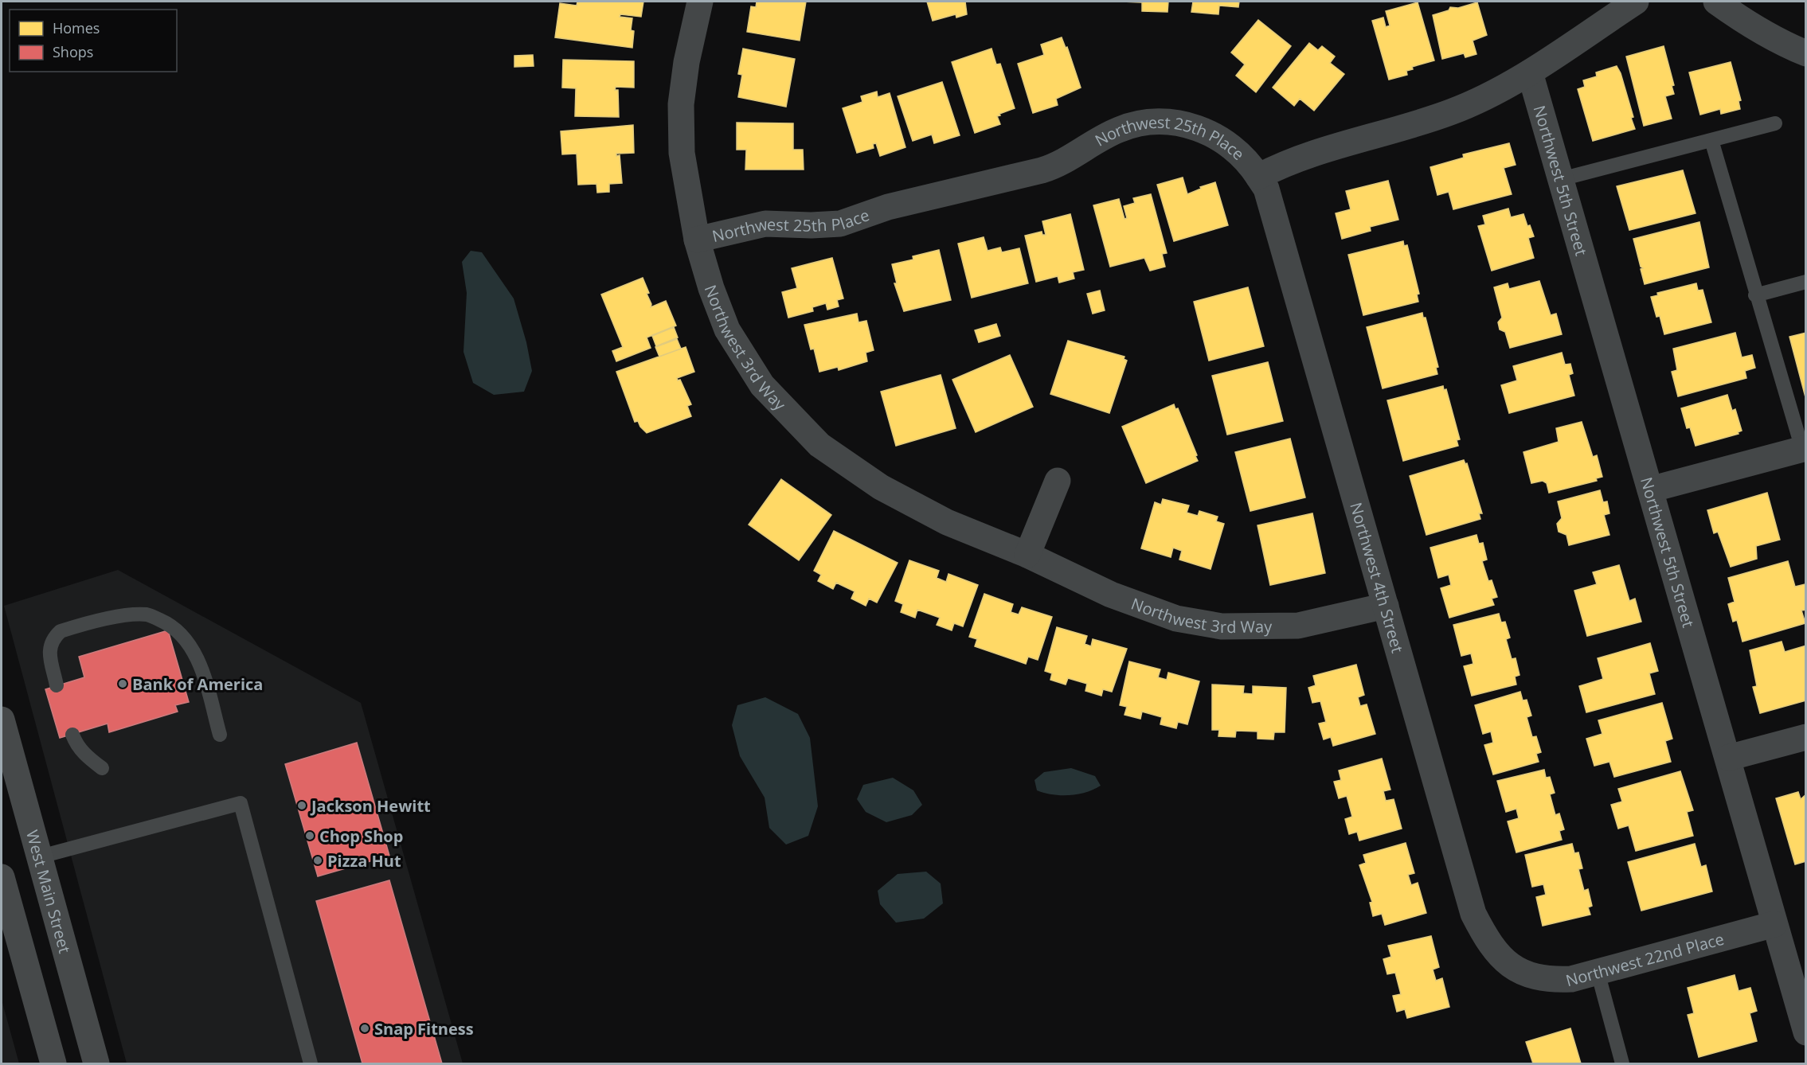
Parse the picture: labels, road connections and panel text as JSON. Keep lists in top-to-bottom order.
{
  "streets": {
    "highway": ["West Main Street"],
    "street": [
      "Northwest 25th Place",
      "Northwest 5th Street",
      "Northwest 3rd Way",
      "Northwest 4th Street",
      "Northwest 22nd Place"
    ]
  },
  "crossings": [
    ["Northwest 25th Place", "Northwest 5th Street"],
    ["Northwest 25th Place", "Northwest 3rd Way"],
    ["Northwest 25th Place", "Northwest 4th Street"],
    ["Northwest 5th Street", "Northwest 22nd Place"],
    ["Northwest 3rd Way", "Northwest 4th Street"],
    ["Northwest 4th Street", "Northwest 22nd Place"]
  ],
  "places": [
    "Bank of America",
    "Jackson Hewitt",
    "Chop Shop",
    "Pizza Hut",
    "Snap Fitness"
  ],
  "legend": ["Homes", "Shops"]
}
